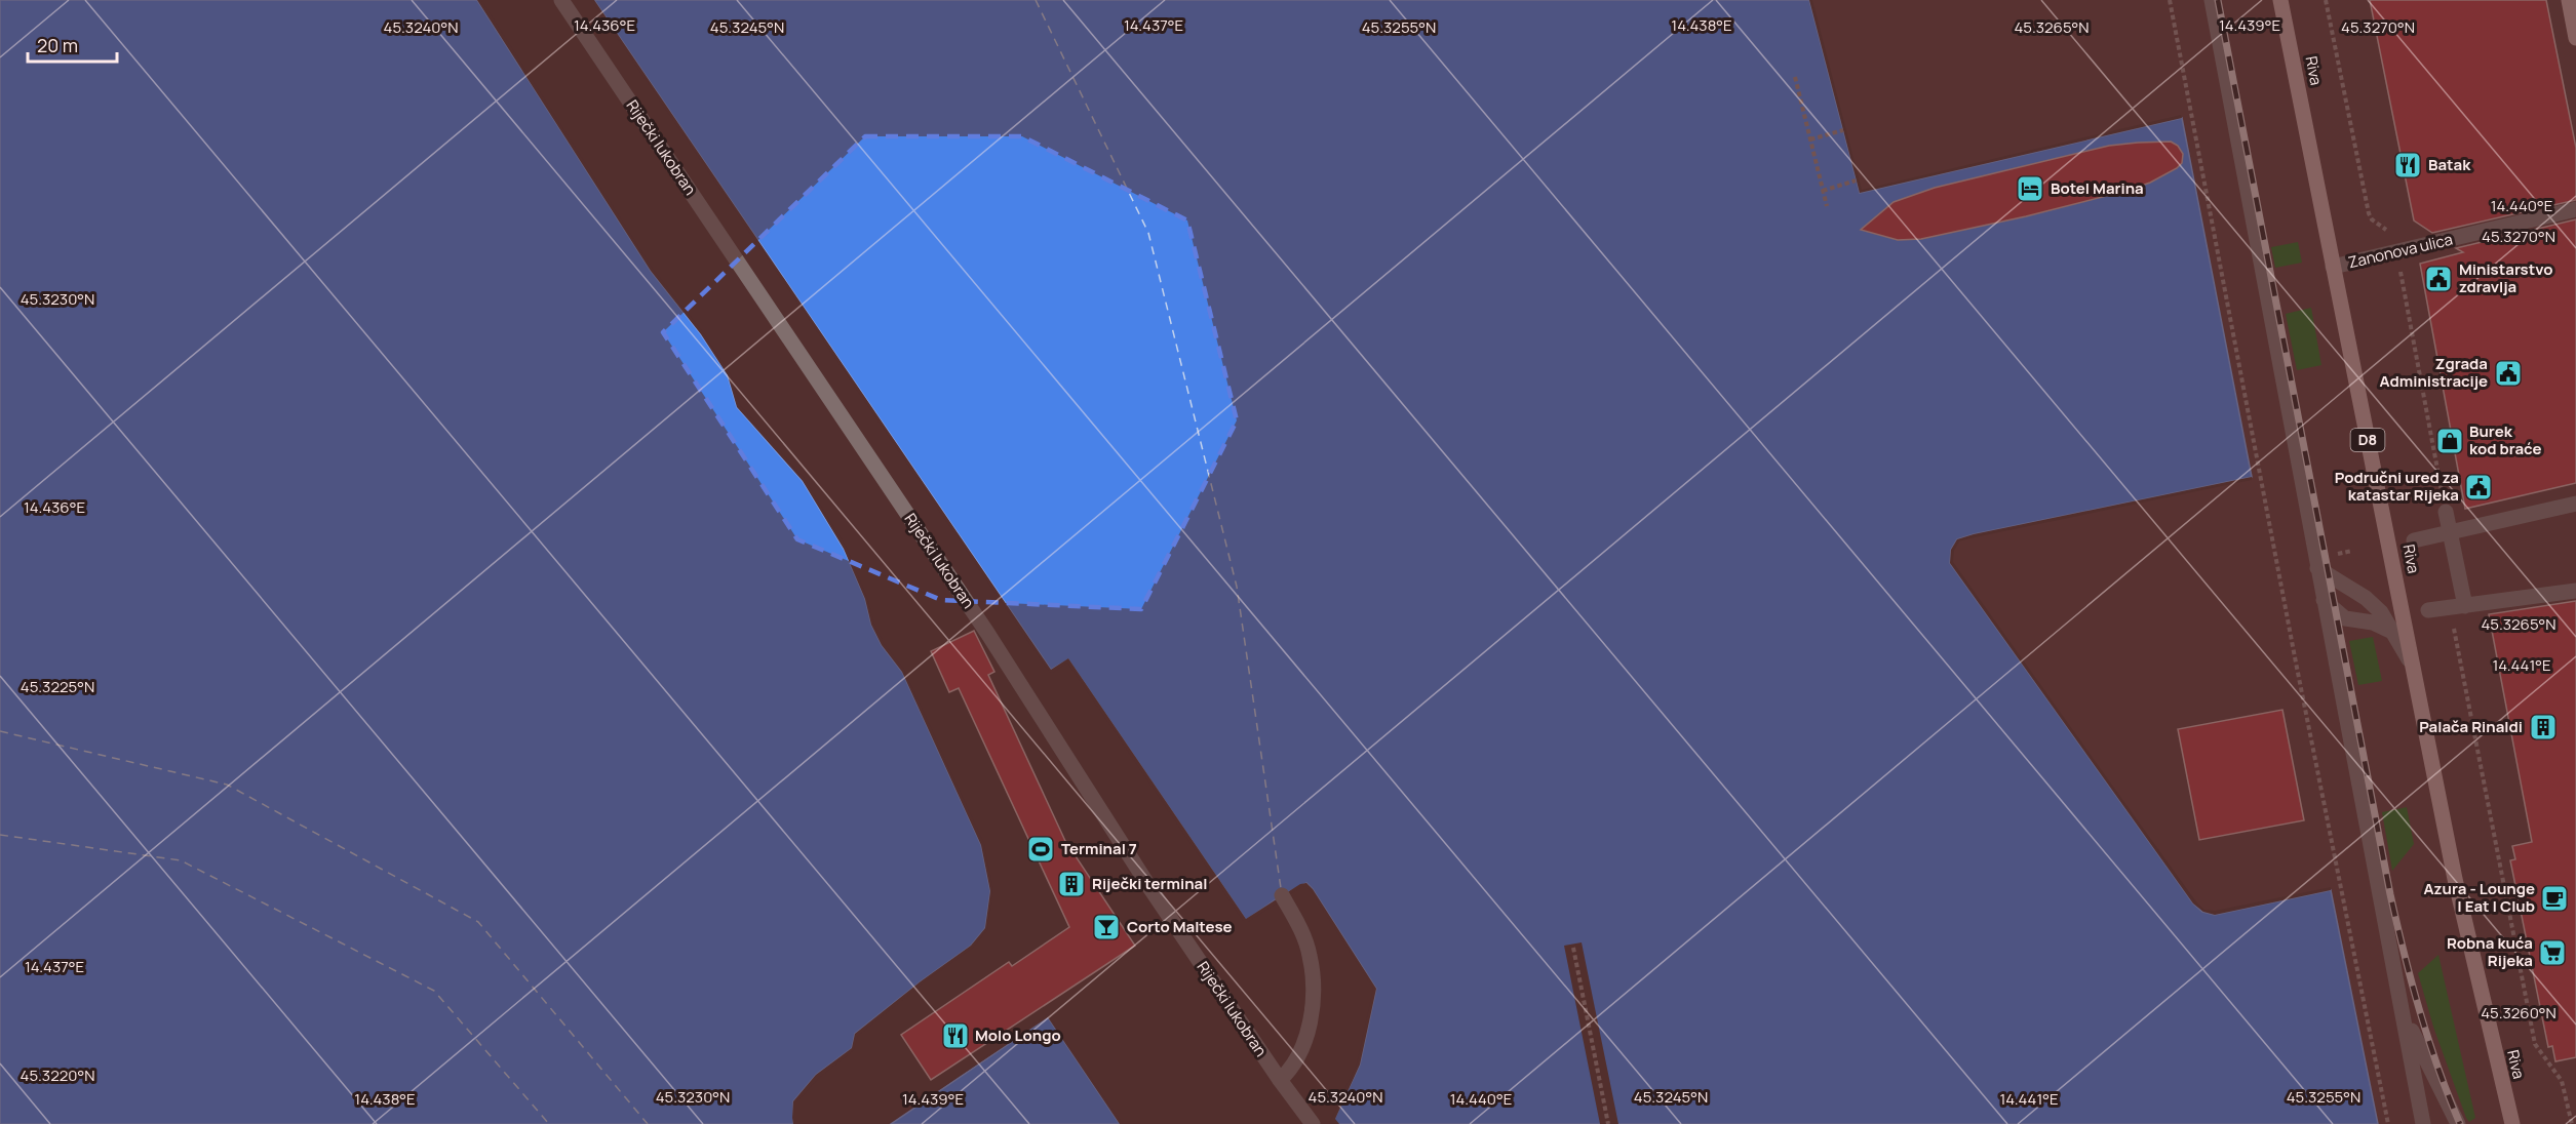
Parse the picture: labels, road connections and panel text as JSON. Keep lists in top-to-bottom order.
{
  "streets": {
    "main road": ["Riva", "D8"],
    "street": ["Riječki lukobran", "Zanonova ulica"]
  },
  "crossings": [
    ["Riva", "Zanonova ulica"]
  ],
  "places": {
    "restaurant": ["Batak", "Molo Longo"],
    "hotel": ["Botel Marina"],
    "public building": ["Ministarstvo zdravlja", "Zgrada Administracije", "Područni ured za katastar Rijeka"],
    "shop": ["Burek kod braće"],
    "building": ["Palača Rinaldi", "Riječki terminal"],
    "sports": ["Terminal 7"],
    "cafe": ["Azura - Lounge | Eat | Club"],
    "bar": ["Corto Maltese"],
    "supermarket": ["Robna kuća Rijeka"]
  },
  "scale_bar": "20 m",
  "coordinates": [
    "14.436°E",
    "14.437°E",
    "14.438°E",
    "14.439°E",
    "45.3240°N",
    "45.3245°N",
    "45.3255°N",
    "45.3265°N",
    "45.3270°N",
    "14.440°E",
    "45.3230°N",
    "14.441°E",
    "45.3225°N",
    "45.3260°N",
    "45.3220°N"
  ]
}
